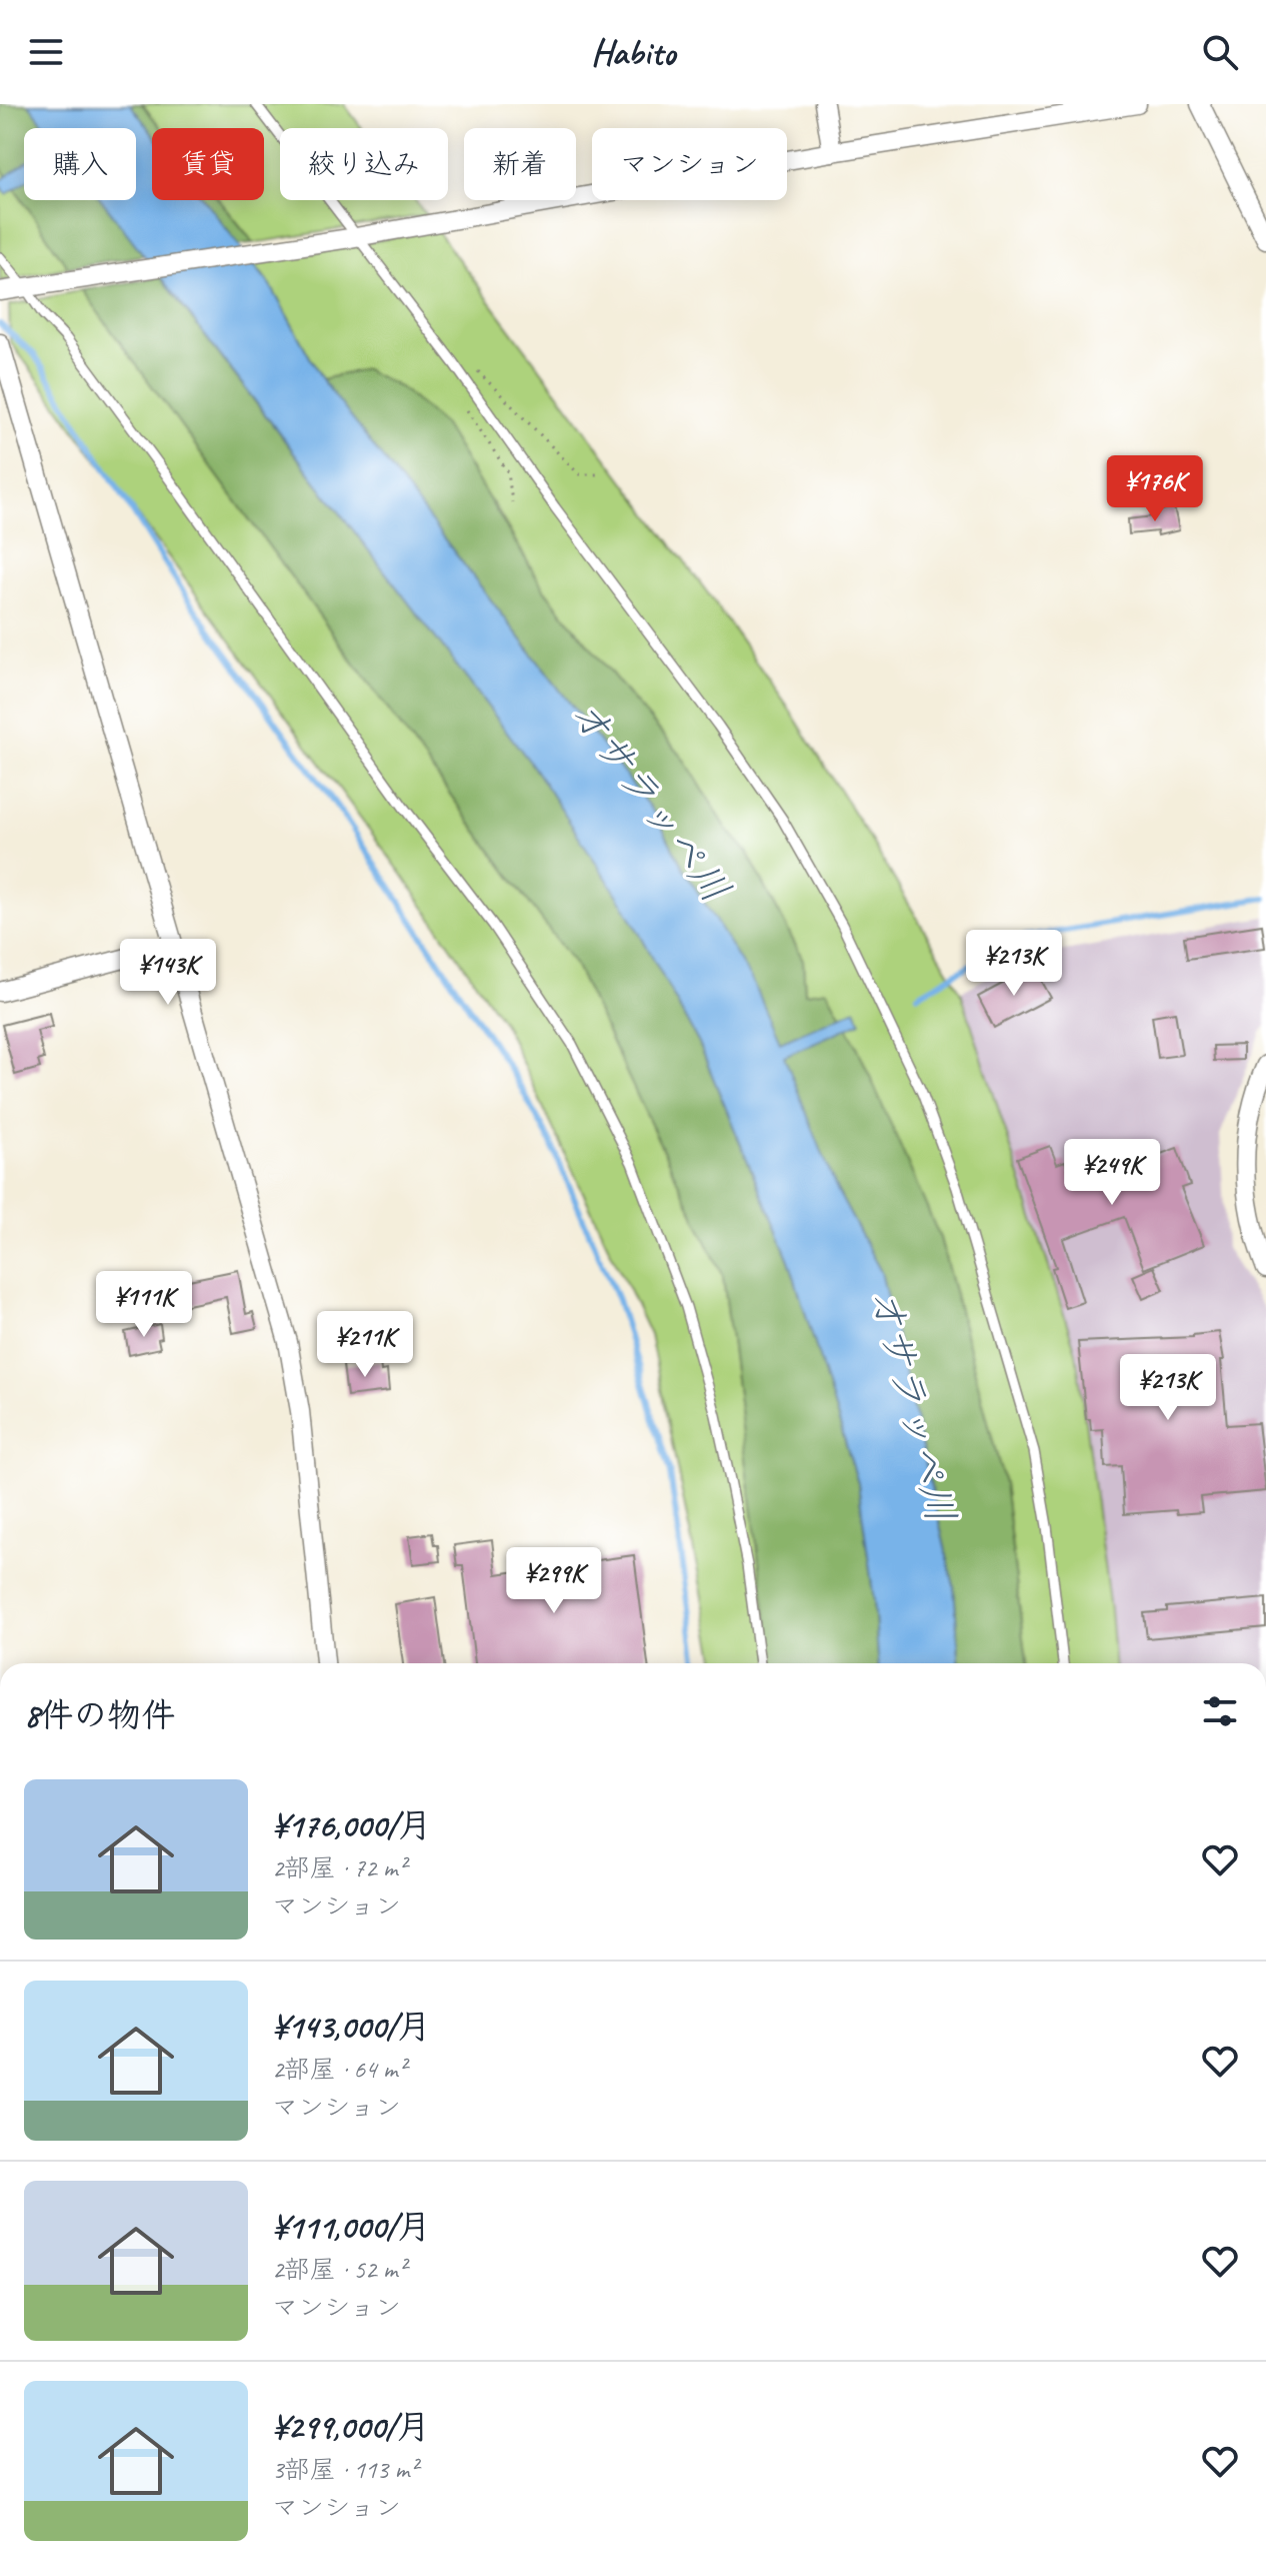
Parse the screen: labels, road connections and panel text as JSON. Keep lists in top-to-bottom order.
{
  "water": ["オサラッペ川"],
  "page": {
    "header": "Habito",
    "chip": [
      "購入",
      "賃貸",
      "絞り込み",
      "新着",
      "マンション"
    ],
    "price": [
      "¥176K",
      "¥213K",
      "¥143K",
      "¥249K",
      "¥111K",
      "¥211K",
      "¥213K",
      "¥299K"
    ],
    "heading": "8件の物件",
    "list": [
      {
        "name": "¥176,000/月",
        "note": "2部屋 · 72 m² · マンション"
      },
      {
        "name": "¥143,000/月",
        "note": "2部屋 · 64 m² · マンション"
      },
      {
        "name": "¥111,000/月",
        "note": "2部屋 · 52 m² · マンション"
      },
      {
        "name": "¥299,000/月",
        "note": "3部屋 · 113 m² · マンション"
      }
    ]
  }
}
